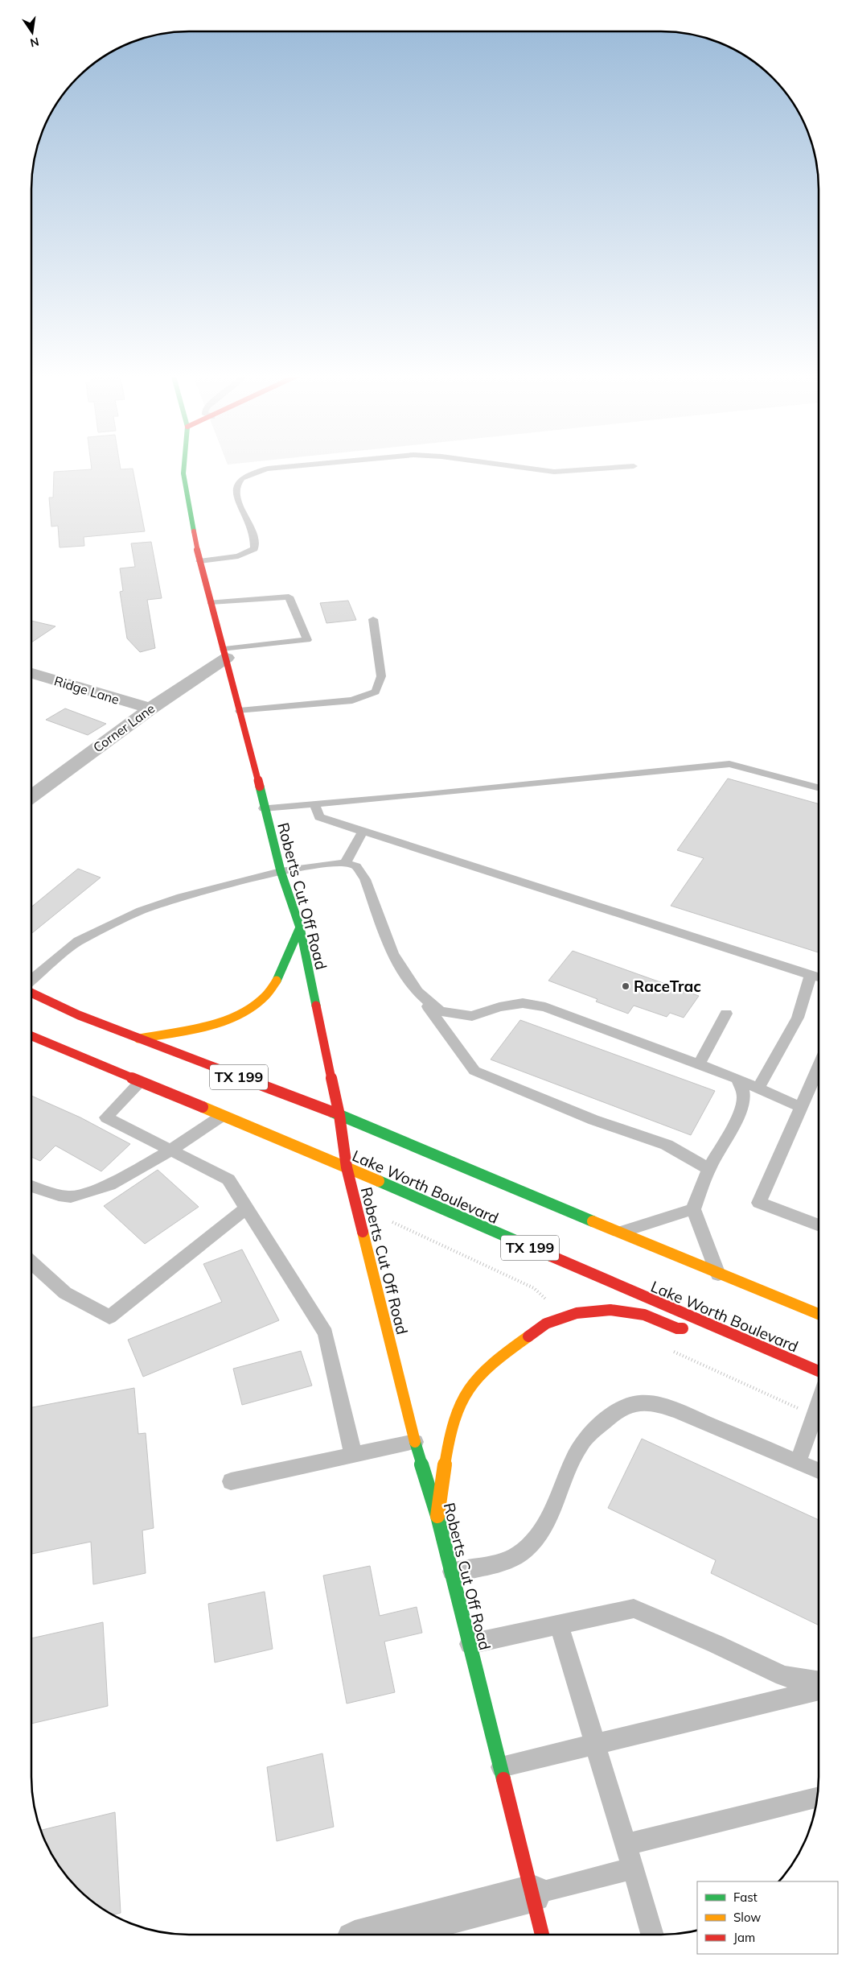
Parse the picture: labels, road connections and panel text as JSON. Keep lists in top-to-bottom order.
{
  "streets": {
    "street": [
      "Ridge Lane",
      "Corner Lane",
      "Roberts Cut Off Road",
      "TX 199",
      "Lake Worth Boulevard"
    ]
  },
  "crossings": [
    ["Ridge Lane", "Corner Lane"],
    ["Corner Lane", "Roberts Cut Off Road"],
    ["Roberts Cut Off Road", "Lake Worth Boulevard"],
    ["TX 199", "Lake Worth Boulevard"]
  ],
  "places": ["RaceTrac"],
  "legend": ["Fast", "Slow", "Jam"],
  "north": "bottom"
}
